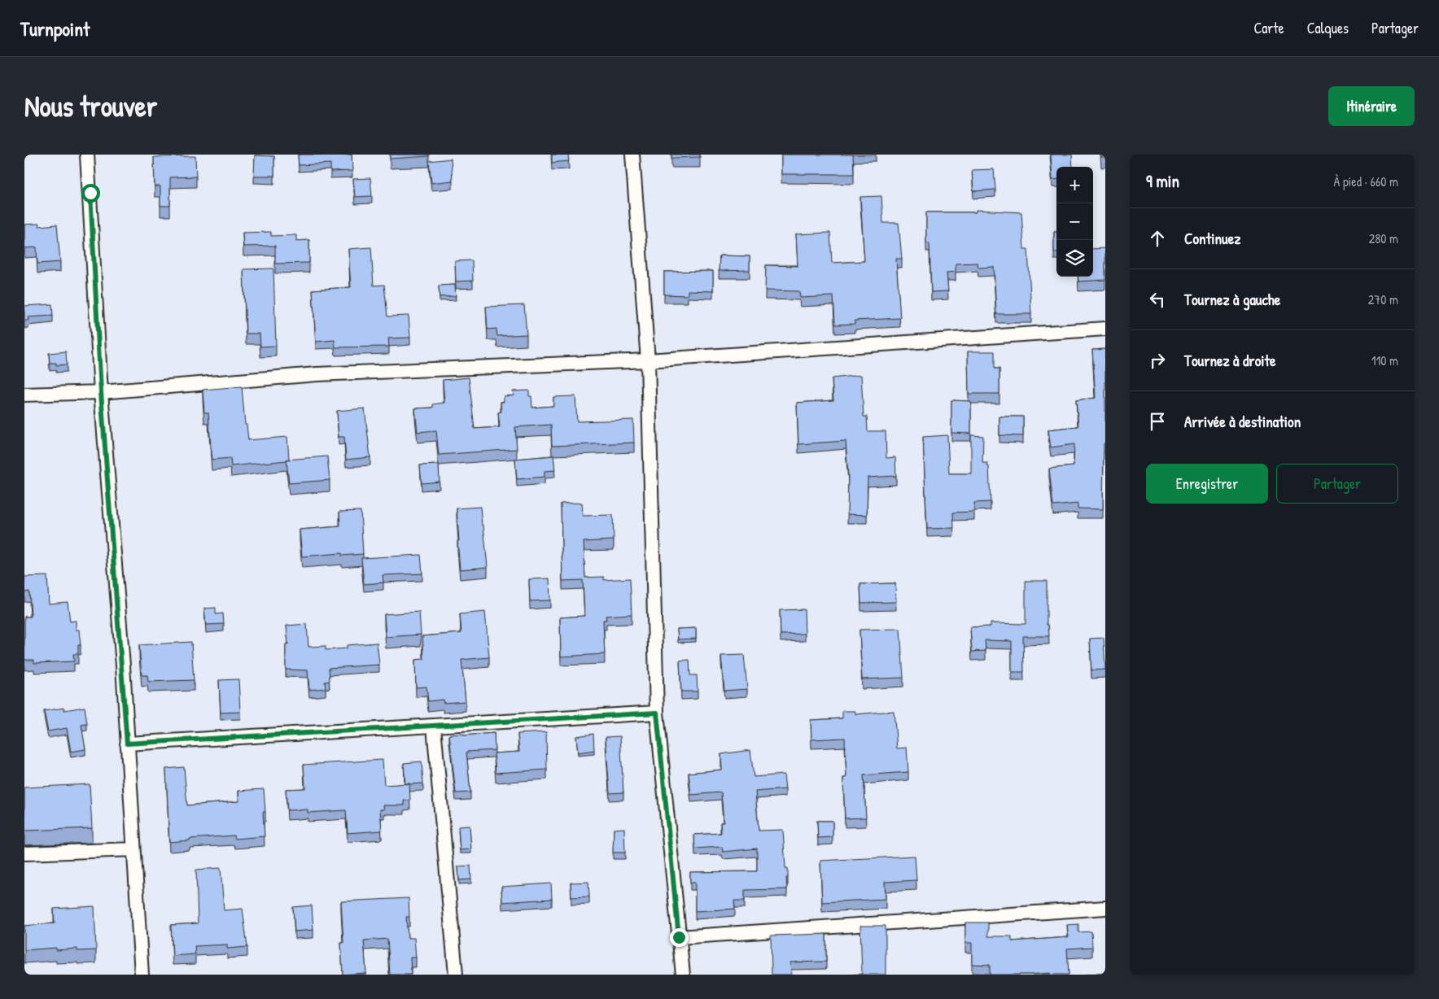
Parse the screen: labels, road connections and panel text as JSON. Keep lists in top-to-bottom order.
{
  "page": {
    "header": "Turnpoint",
    "nav": ["Carte", "Calques", "Partager"],
    "buttons": [
      "Itinéraire",
      ["Enregistrer", "Partager"]
    ],
    "title": "Nous trouver",
    "heading": ["9 min", "À pied · 660 m"],
    "map_buttons": ["+", "−"],
    "list": [
      ["Continuez", "280 m"],
      ["Tournez à gauche", "270 m"],
      ["Tournez à droite", "110 m"],
      "Arrivée à destination"
    ]
  }
}
